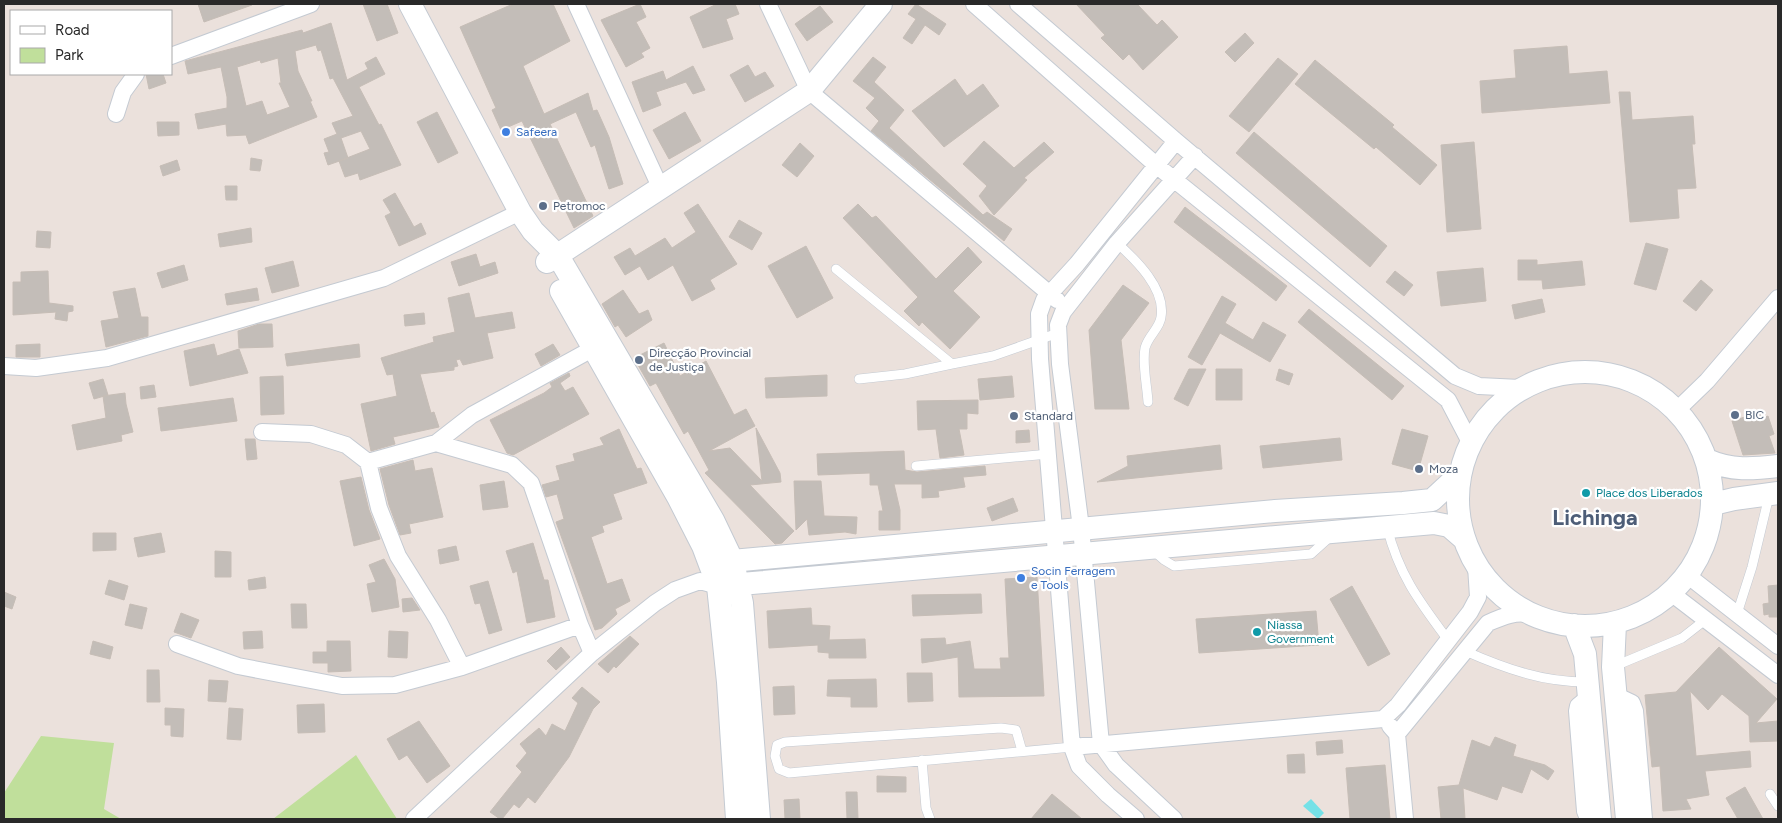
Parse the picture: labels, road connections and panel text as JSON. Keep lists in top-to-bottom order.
{
  "districts": ["Lichinga"],
  "places": [
    "Safeera",
    "Petromoc",
    "Direcção Provincial de Justiça",
    "BIC",
    "Standard",
    "Moza",
    "Place dos Liberados",
    "Socin Ferragem e Tools",
    "Niassa Government"
  ],
  "legend": ["Road", "Park"]
}
